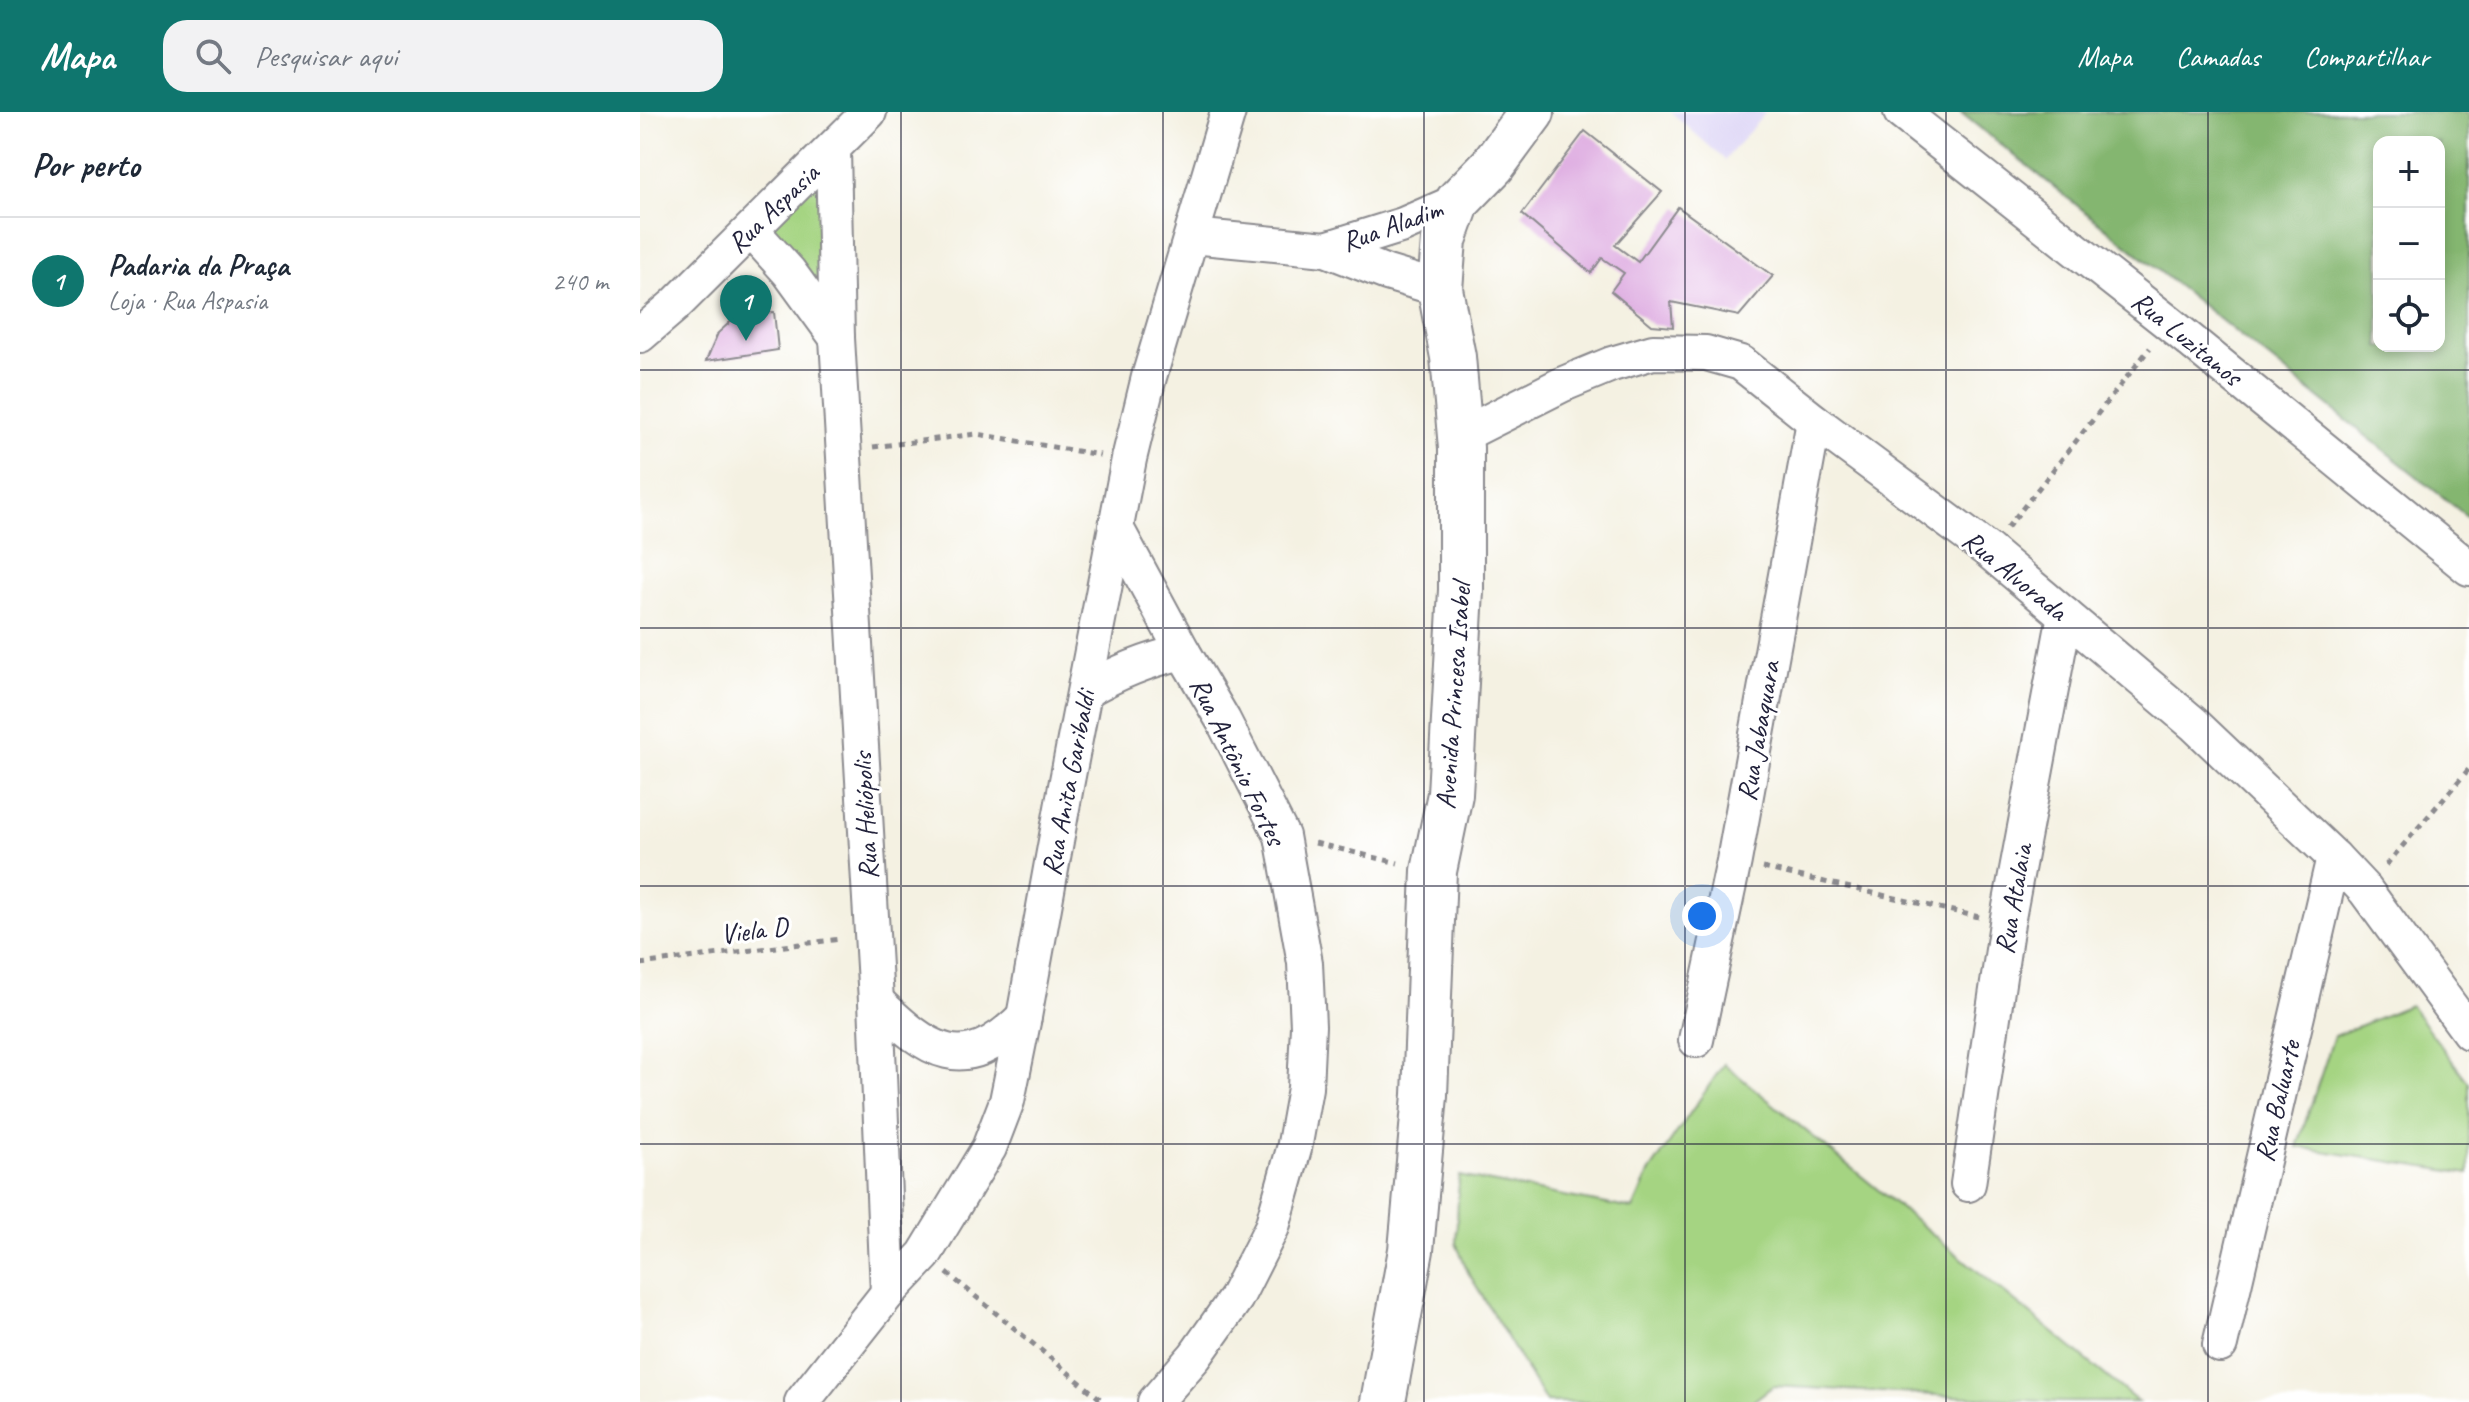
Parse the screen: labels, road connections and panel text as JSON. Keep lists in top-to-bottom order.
{
  "streets": {
    "main road": ["Avenida Princesa Isabel"],
    "street": [
      "Rua Aspasia",
      "Rua Aladim",
      "Rua Luzitanos",
      "Rua Alvorada",
      "Rua Jabaquara",
      "Rua Antônio Fortes",
      "Rua Anita Garibaldi",
      "Rua Heliópolis",
      "Rua Atalaia",
      "Rua Baluarte"
    ],
    "path": ["Viela D"]
  },
  "crossings": [
    ["Rua Aspasia", "Rua Heliópolis"],
    ["Rua Aladim", "Avenida Princesa Isabel"],
    ["Rua Aladim", "Rua Anita Garibaldi"],
    ["Rua Alvorada", "Avenida Princesa Isabel"],
    ["Rua Alvorada", "Rua Jabaquara"],
    ["Rua Alvorada", "Rua Atalaia"],
    ["Rua Alvorada", "Rua Baluarte"],
    ["Rua Antônio Fortes", "Rua Anita Garibaldi"],
    ["Rua Anita Garibaldi", "Rua Heliópolis"],
    ["Rua Heliópolis", "Viela D"]
  ],
  "page": {
    "header": "Mapa",
    "search": "Pesquisar aqui",
    "nav": ["Mapa", "Camadas", "Compartilhar"],
    "heading": "Por perto",
    "map_buttons": ["+", "−"],
    "list": [
      {
        "mark": "1",
        "name": "Padaria da Praça",
        "note": "Loja · Rua Aspasia",
        "value": "240 m"
      }
    ],
    "pins": "1"
  }
}
